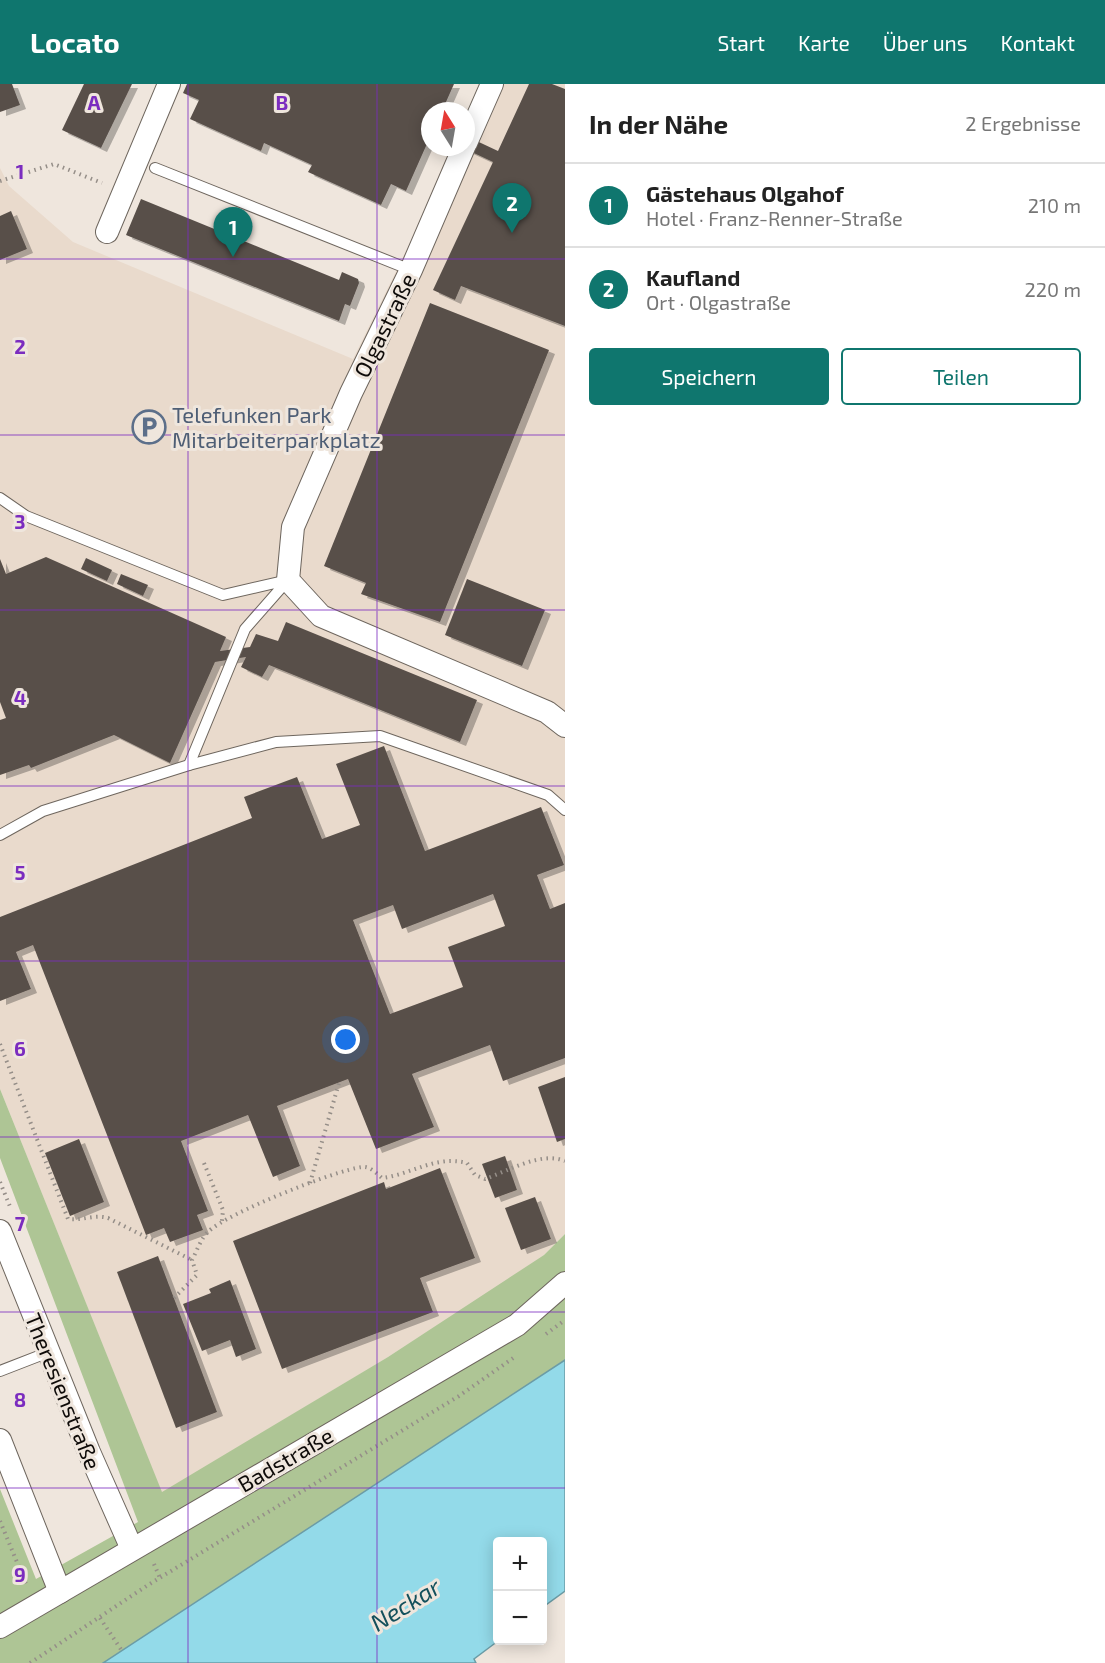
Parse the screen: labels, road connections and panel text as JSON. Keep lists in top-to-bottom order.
{
  "streets": {
    "street": ["Olgastraße", "Theresienstraße", "Badstraße"]
  },
  "crossings": [
    ["Theresienstraße", "Badstraße"]
  ],
  "water": ["Neckar"],
  "places": {
    "parking": ["Telefunken Park Mitarbeiterparkplatz"]
  },
  "north": "top",
  "page": {
    "header": "Locato",
    "nav": [
      "Start",
      "Karte",
      "Über uns",
      "Kontakt"
    ],
    "heading": ["In der Nähe", "2 Ergebnisse"],
    "list": [
      {
        "mark": "1",
        "name": "Gästehaus Olgahof",
        "note": "Hotel · Franz-Renner-Straße",
        "value": "210 m"
      },
      {
        "mark": "2",
        "name": "Kaufland",
        "note": "Ort · Olgastraße",
        "value": "220 m"
      }
    ],
    "pins": ["2", "1"],
    "buttons": ["Speichern", "Teilen"],
    "map_buttons": ["+", "−"]
  },
  "grid": {
    "columns": ["A", "B"],
    "rows": [
      "1",
      "2",
      "3",
      "4",
      "5",
      "6",
      "7",
      "8",
      "9"
    ]
  }
}
